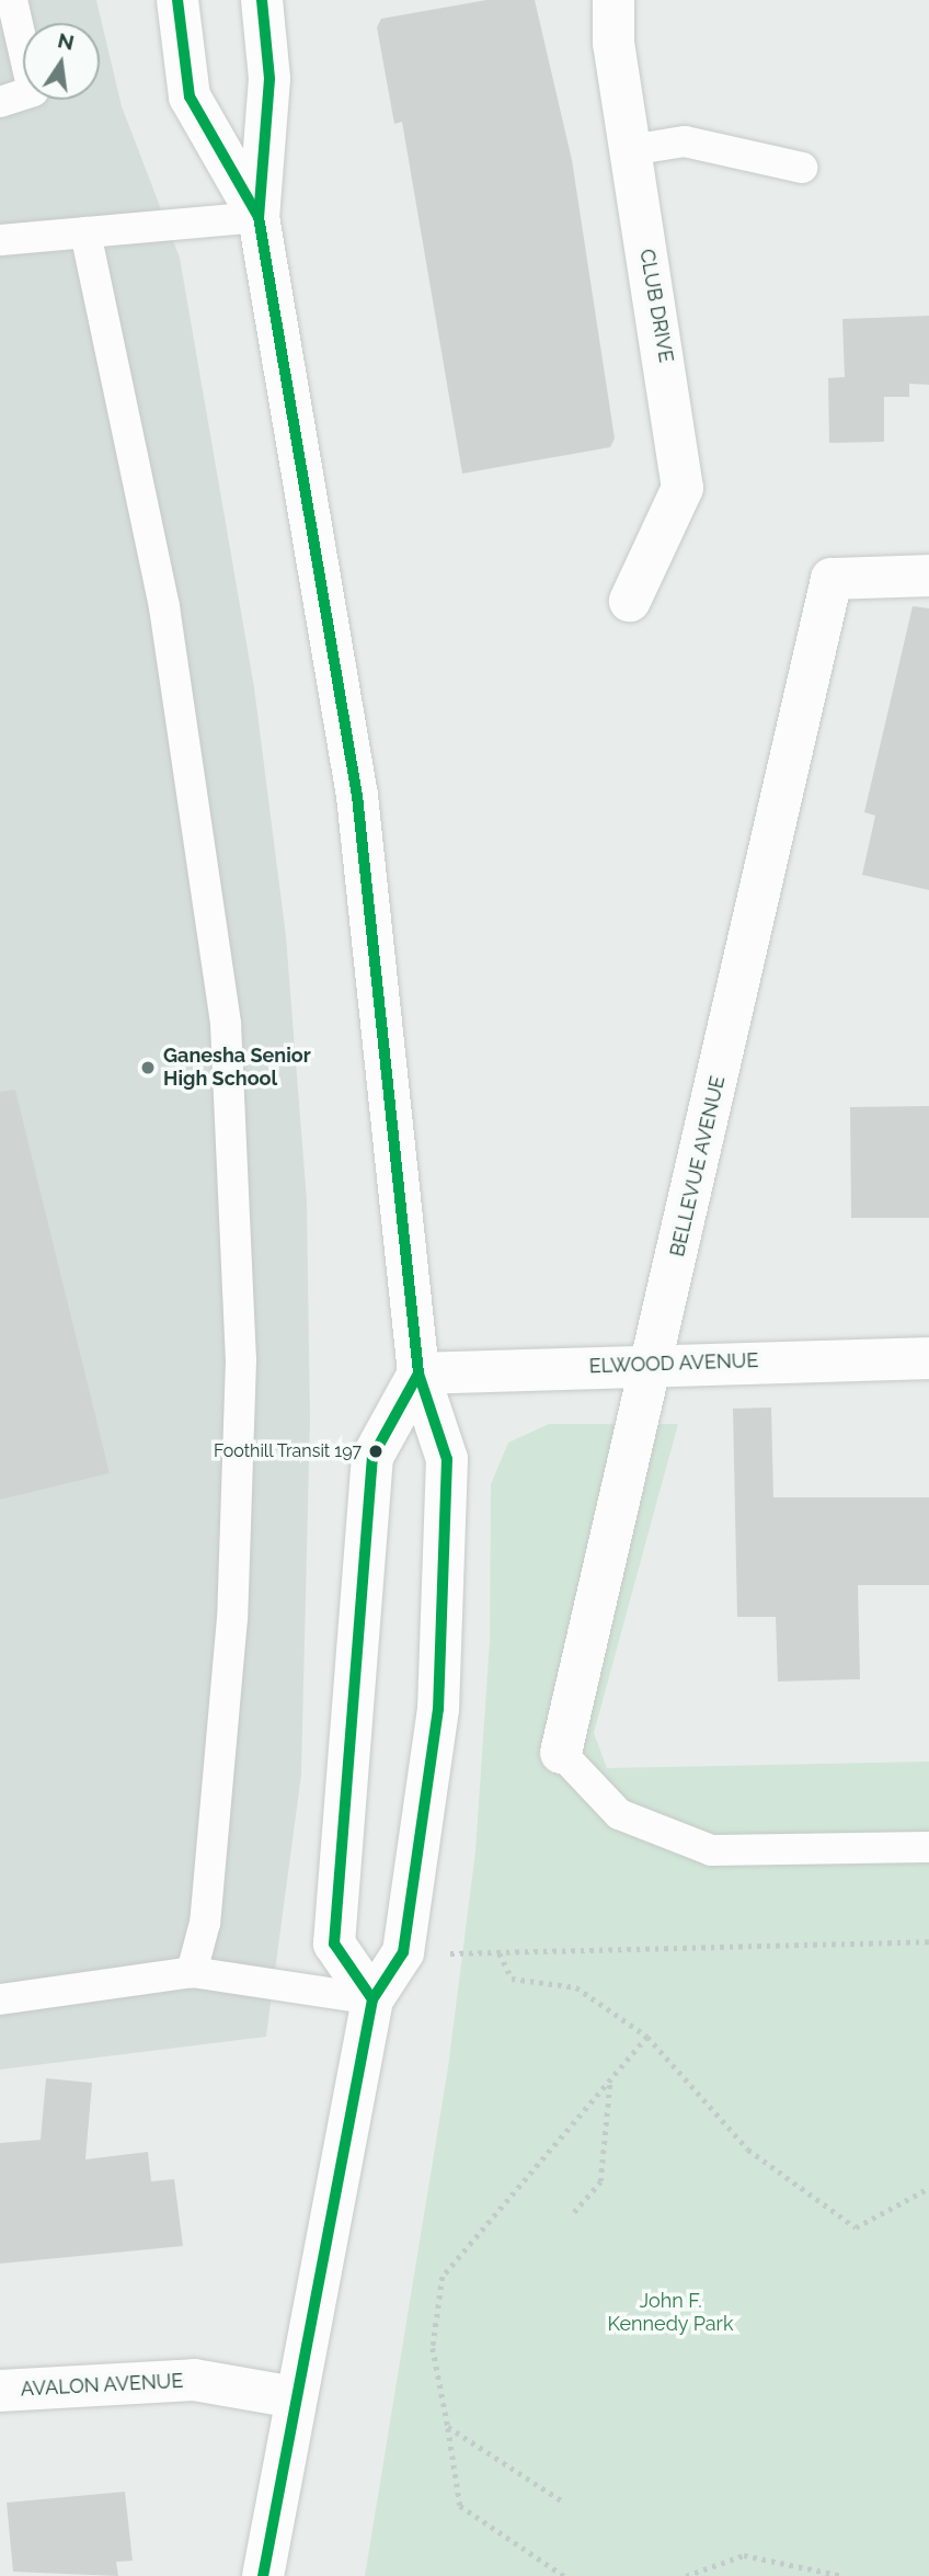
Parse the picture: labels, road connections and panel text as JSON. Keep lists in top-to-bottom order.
{
  "streets": {
    "main road": [
      "CLUB DRIVE",
      "BELLEVUE AVENUE",
      "ELWOOD AVENUE",
      "AVALON AVENUE"
    ]
  },
  "crossings": [
    ["BELLEVUE AVENUE", "ELWOOD AVENUE"]
  ],
  "parks": ["John F. Kennedy Park"],
  "places": ["Ganesha Senior High School", "Foothill Transit 197"],
  "lines": ["transit line 197"],
  "north": "top"
}
